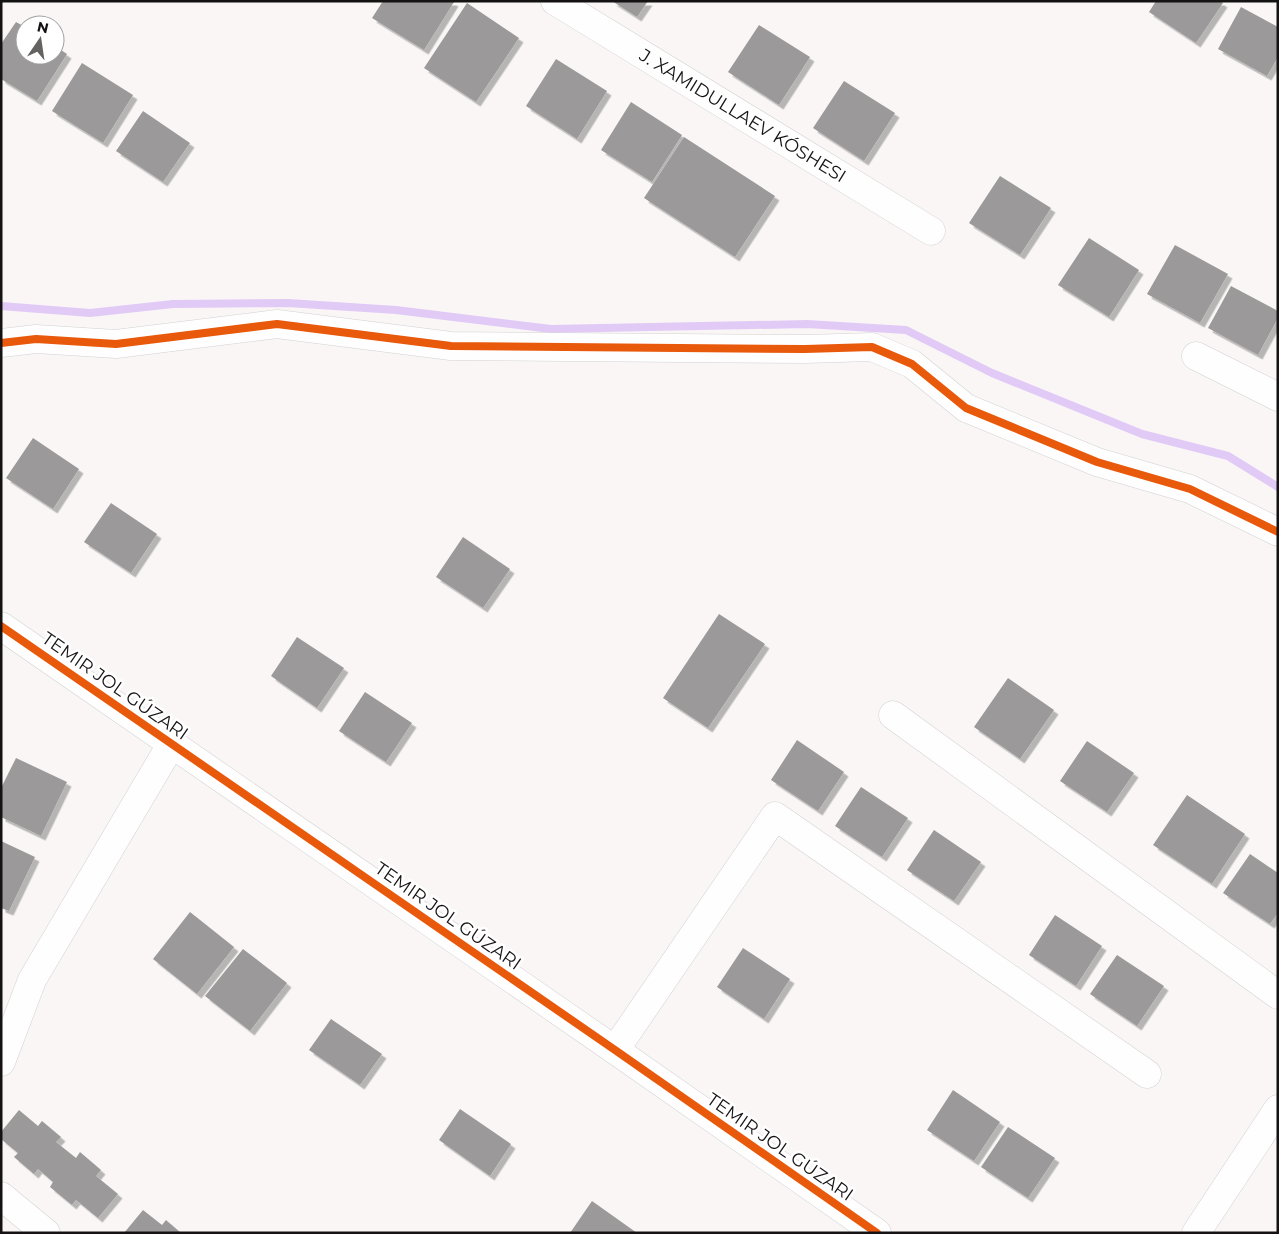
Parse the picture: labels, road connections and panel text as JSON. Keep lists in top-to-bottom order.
{
  "streets": {
    "street": ["J. XAMIDULLAEV KÓSHESI"],
    "cycle path": ["TEMIR JOL GÚZARI"]
  },
  "north": "top"
}
